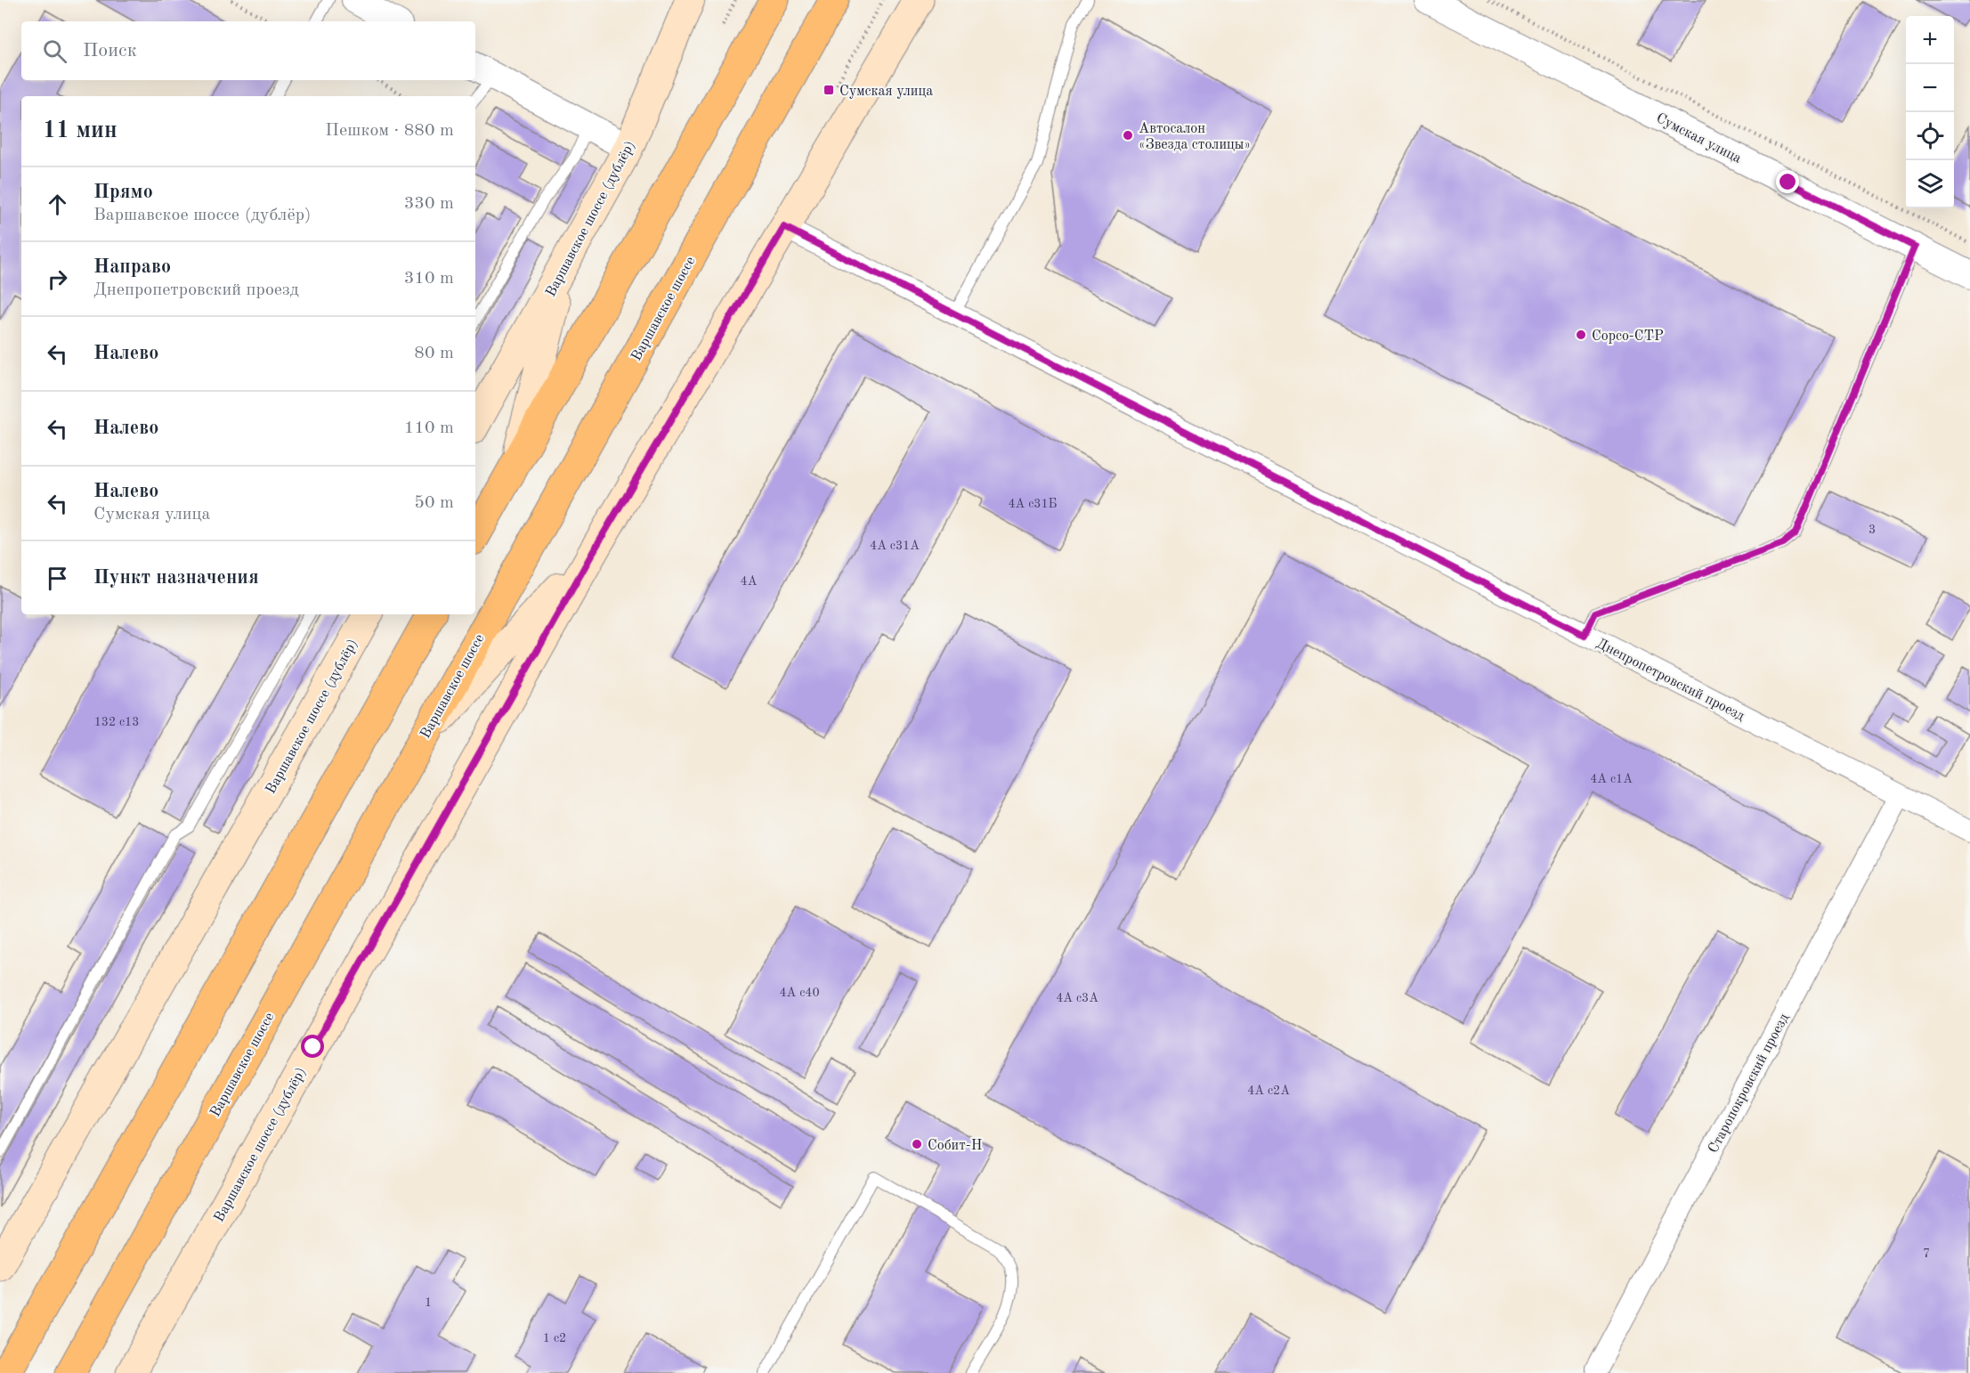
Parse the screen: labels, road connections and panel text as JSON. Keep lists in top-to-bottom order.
{
  "streets": {
    "main road": ["Варшавское шоссе (дублёр)", "Варшавское шоссе"],
    "street": ["Сумская улица", "Днепропетровский проезд", "Старопокровский проезд"]
  },
  "crossings": [
    ["Варшавское шоссе (дублёр)", "Днепропетровский проезд"],
    ["Днепропетровский проезд", "Старопокровский проезд"]
  ],
  "places": {
    "transit": ["Сумская улица"],
    "other": ["Автосалон «Звезда столицы»", "Сорсо-СТР", "Собит-Н"]
  },
  "house_numbers": [
    "4А с31Б",
    "3",
    "4А с31А",
    "4А",
    "132 с13",
    "4А с1А",
    "4А с40",
    "4А с3А",
    "4А с2А",
    "7",
    "1",
    "1 с2"
  ],
  "page": {
    "map_buttons": ["+", "−"],
    "search": "Поиск",
    "heading": ["11 мин", "Пешком · 880 m"],
    "list": [
      ["Прямо", "Варшавское шоссе (дублёр)", "330 m"],
      ["Направо", "Днепропетровский проезд", "310 m"],
      ["Налево", "80 m"],
      ["Налево", "110 m"],
      ["Налево", "Сумская улица", "50 m"],
      "Пункт назначения"
    ]
  }
}
